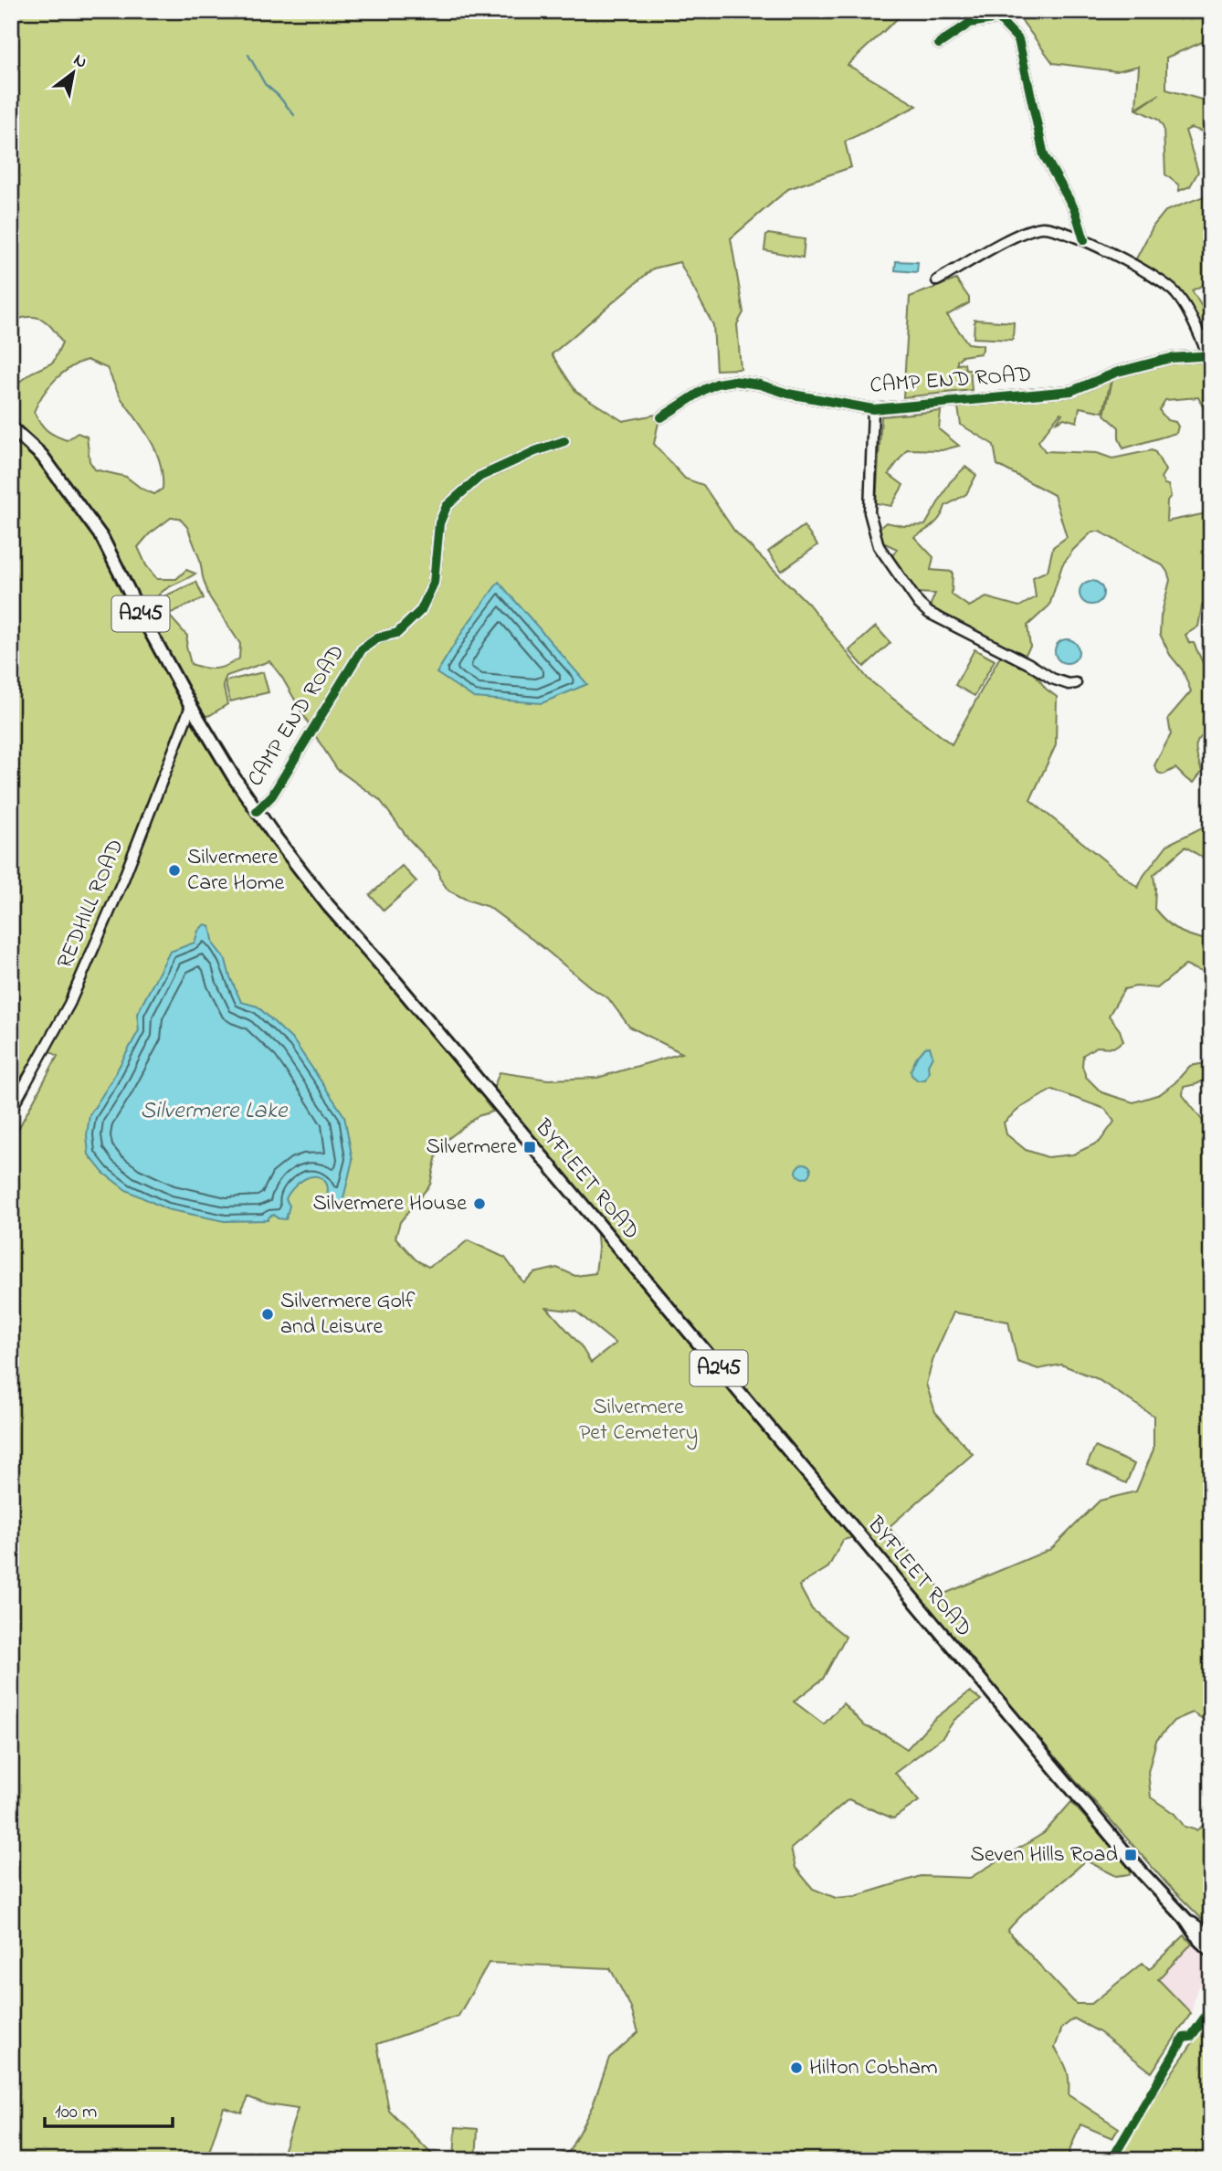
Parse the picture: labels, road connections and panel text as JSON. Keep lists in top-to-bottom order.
{
  "streets": {
    "main road": ["A245", "BYFLEET ROAD"],
    "street": ["CAMP END ROAD", "REDHILL ROAD"]
  },
  "crossings": [
    ["CAMP END ROAD", "BYFLEET ROAD"],
    ["REDHILL ROAD", "BYFLEET ROAD"]
  ],
  "water": ["Silvermere Lake"],
  "parks": ["Silvermere Pet Cemetery"],
  "places": {
    "other": [
      "Silvermere Care Home",
      "Silvermere House",
      "Silvermere Golf and Leisure",
      "Hilton Cobham"
    ],
    "transit": ["Silvermere", "Seven Hills Road"]
  },
  "scale_bar": "100 m",
  "north": "top right"
}
